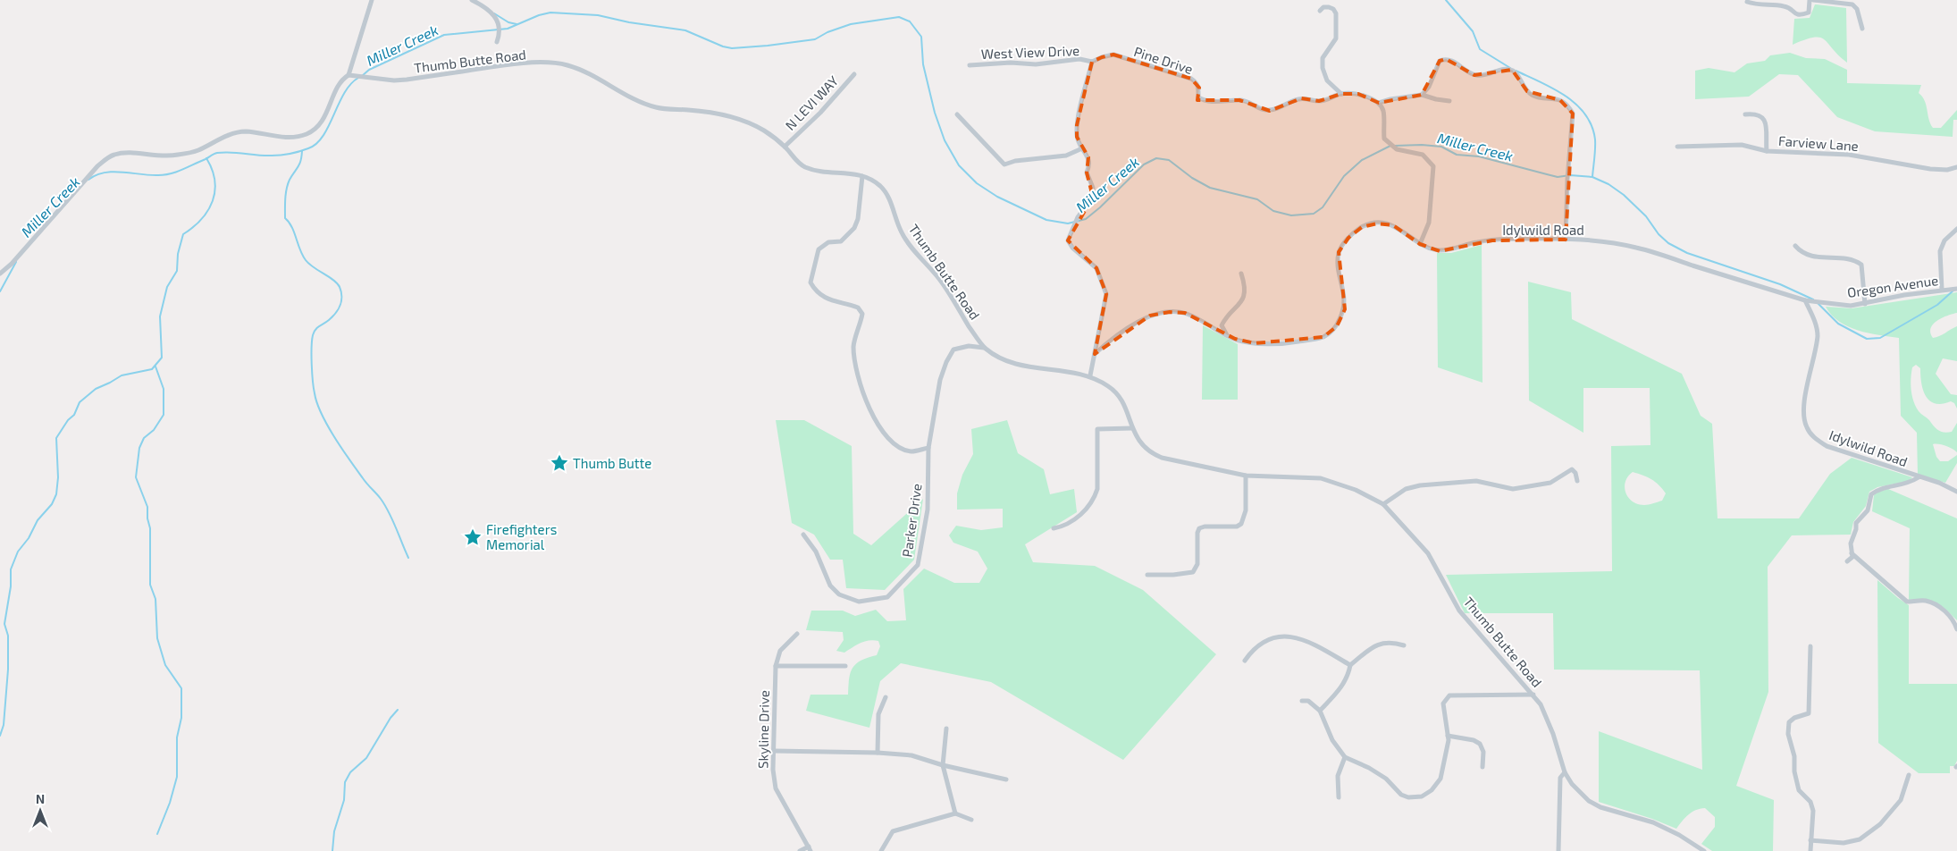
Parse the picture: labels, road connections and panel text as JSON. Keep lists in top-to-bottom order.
{
  "streets": {
    "street": [
      "West View Drive",
      "Pine Drive",
      "Thumb Butte Road",
      "N LEVI WAY",
      "Farview Lane",
      "Idylwild Road",
      "Oregon Avenue",
      "Parker Drive",
      "Skyline Drive"
    ]
  },
  "crossings": [
    ["West View Drive", "Pine Drive"],
    ["Thumb Butte Road", "N LEVI WAY"],
    ["Thumb Butte Road", "Parker Drive"],
    ["Idylwild Road", "Oregon Avenue"]
  ],
  "water": ["Miller Creek"],
  "places": {
    "place": ["Thumb Butte", "Firefighters Memorial"]
  },
  "north": "top"
}
